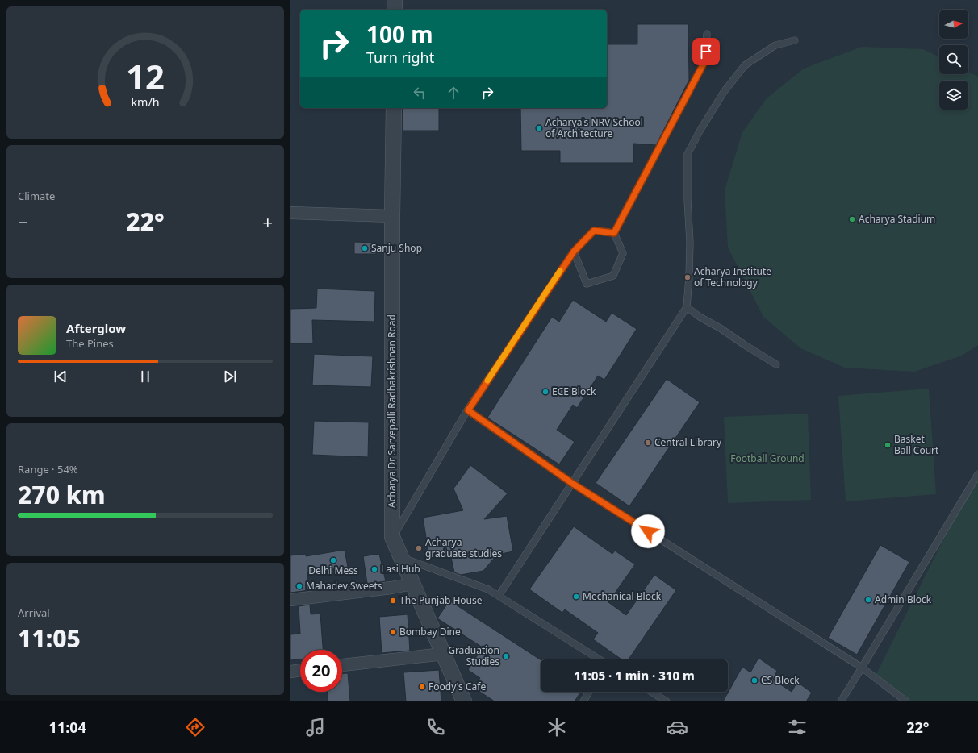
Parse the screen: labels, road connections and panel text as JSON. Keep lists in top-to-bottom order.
{
  "streets": {
    "street": ["Acharya Dr Sarvepalli Radhakrishnan Road"]
  },
  "parks": ["Football Ground"],
  "places": [
    "Acharya's NRV School of Architecture",
    "Acharya Stadium",
    "Sanju Shop",
    "Acharya Institute of Technology",
    "ECE Block",
    "Central Library",
    "Basket Ball Court",
    "Acharya graduate studies",
    "Delhi Mess",
    "Lasi Hub",
    "Mahadev Sweets",
    "Mechanical Block",
    "Admin Block",
    "The Punjab House",
    "Bombay Dine",
    "Graduation Studies",
    "CS Block",
    "Foody's Cafe"
  ],
  "north": "right",
  "page": {
    "turn": ["100 m", "Turn right"],
    "tile": [
      "Climate",
      ["Range · 54%", "270 km"],
      ["Arrival", "11:05"]
    ],
    "heat": ["−", "22°", "+"],
    "song": ["Afterglow", "The Pines"],
    "limit": "20",
    "trip": "11:05 · 1 min · 310 m",
    "tabs": ["11:04", "22°"],
    "gauge": ["12", "km/h"]
  }
}
